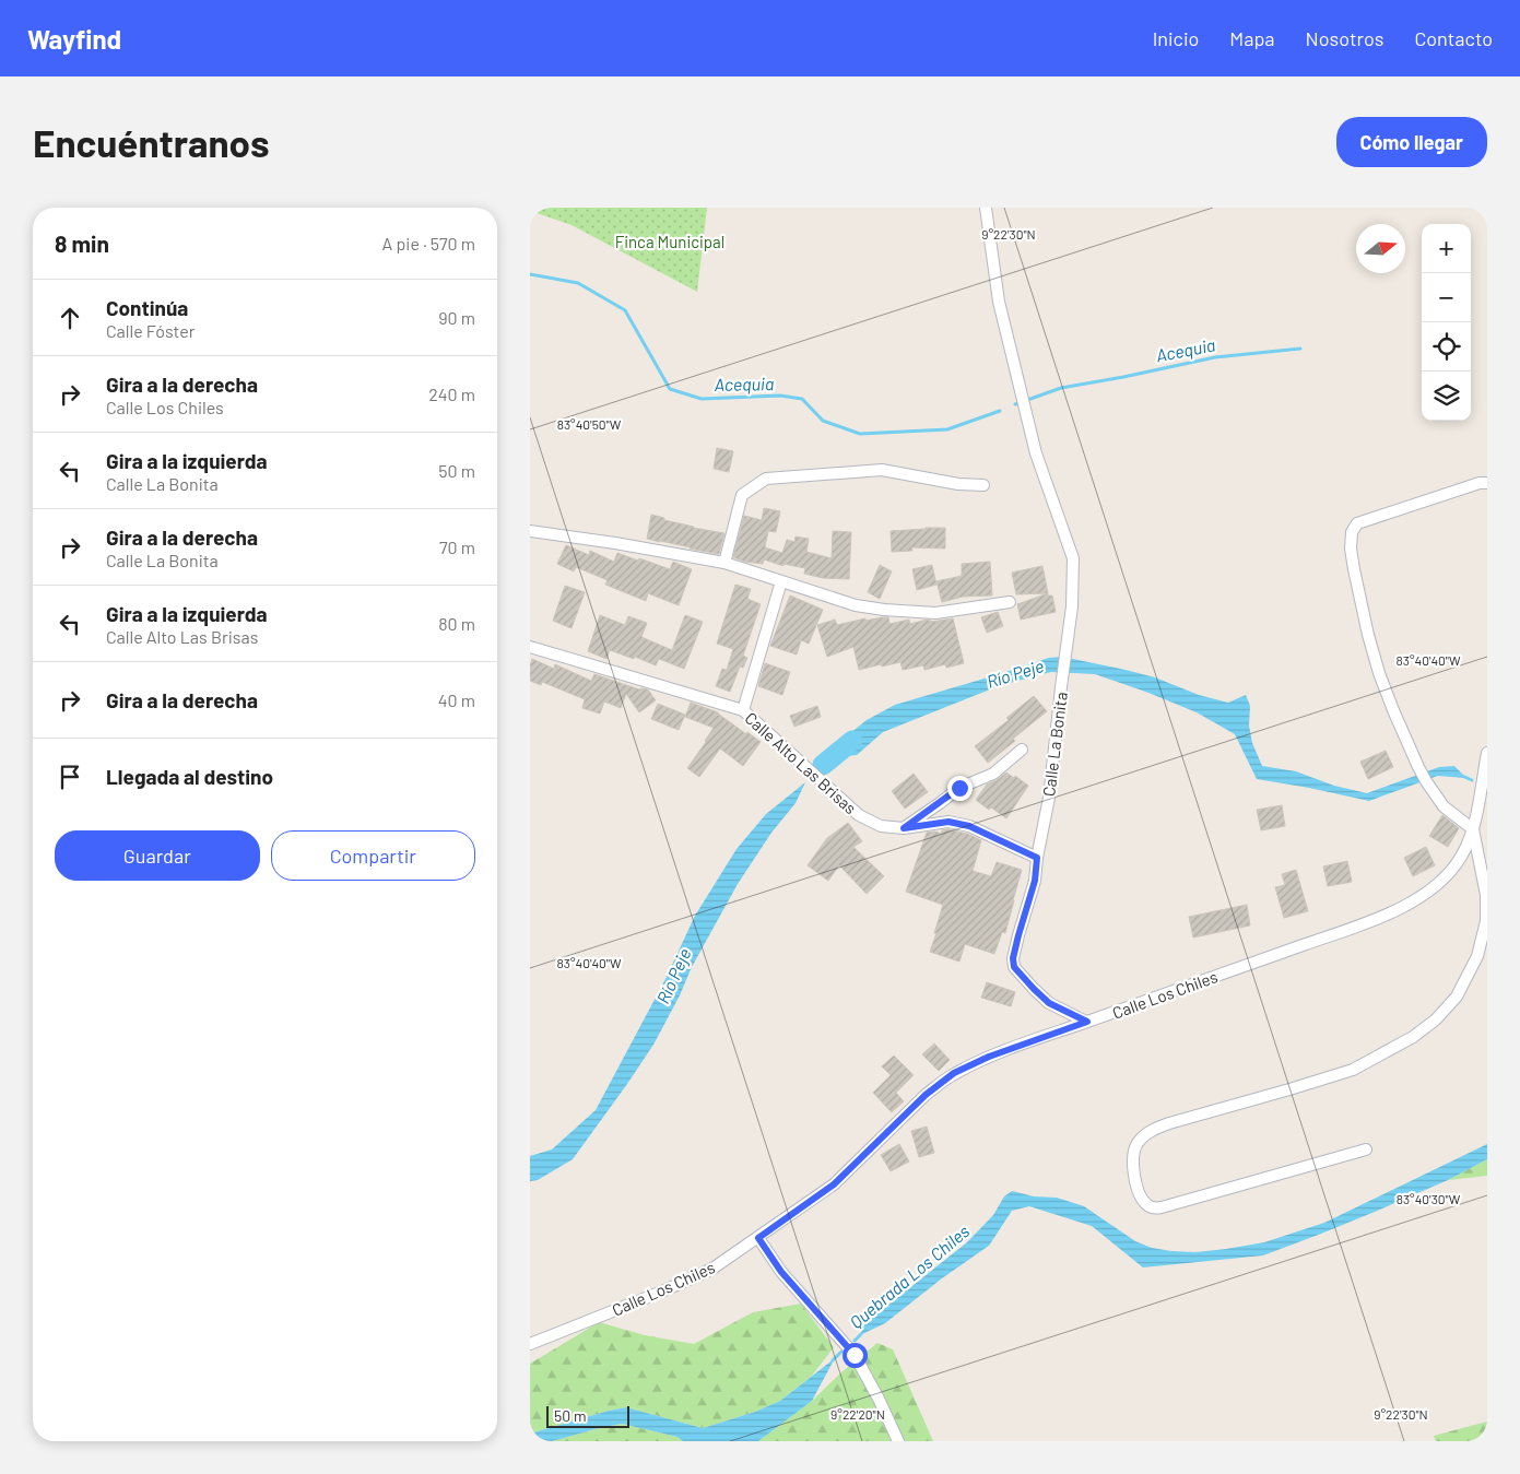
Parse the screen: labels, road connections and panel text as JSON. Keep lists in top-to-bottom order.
{
  "streets": {
    "street": ["Calle La Bonita", "Calle Alto Las Brisas", "Calle Los Chiles"]
  },
  "crossings": [
    ["Calle La Bonita", "Calle Alto Las Brisas"],
    ["Calle La Bonita", "Calle Los Chiles"]
  ],
  "water": ["Acequia", "Río Peje", "Quebrada Los Chiles"],
  "parks": ["Finca Municipal"],
  "scale_bar": "50 m",
  "north": "right",
  "page": {
    "header": "Wayfind",
    "nav": [
      "Inicio",
      "Mapa",
      "Nosotros",
      "Contacto"
    ],
    "buttons": [
      "Cómo llegar",
      ["Guardar", "Compartir"]
    ],
    "title": "Encuéntranos",
    "heading": ["8 min", "A pie · 570 m"],
    "map_buttons": ["+", "−"],
    "list": [
      ["Continúa", "Calle Fóster", "90 m"],
      ["Gira a la derecha", "Calle Los Chiles", "240 m"],
      ["Gira a la izquierda", "Calle La Bonita", "50 m"],
      ["Gira a la derecha", "Calle La Bonita", "70 m"],
      ["Gira a la izquierda", "Calle Alto Las Brisas", "80 m"],
      ["Gira a la derecha", "40 m"],
      "Llegada al destino"
    ],
    "scale": "50 m"
  },
  "coordinates": [
    "9°22'30\"N",
    "83°40'50\"W",
    "83°40'40\"W",
    "83°40'30\"W",
    "9°22'20\"N"
  ]
}
